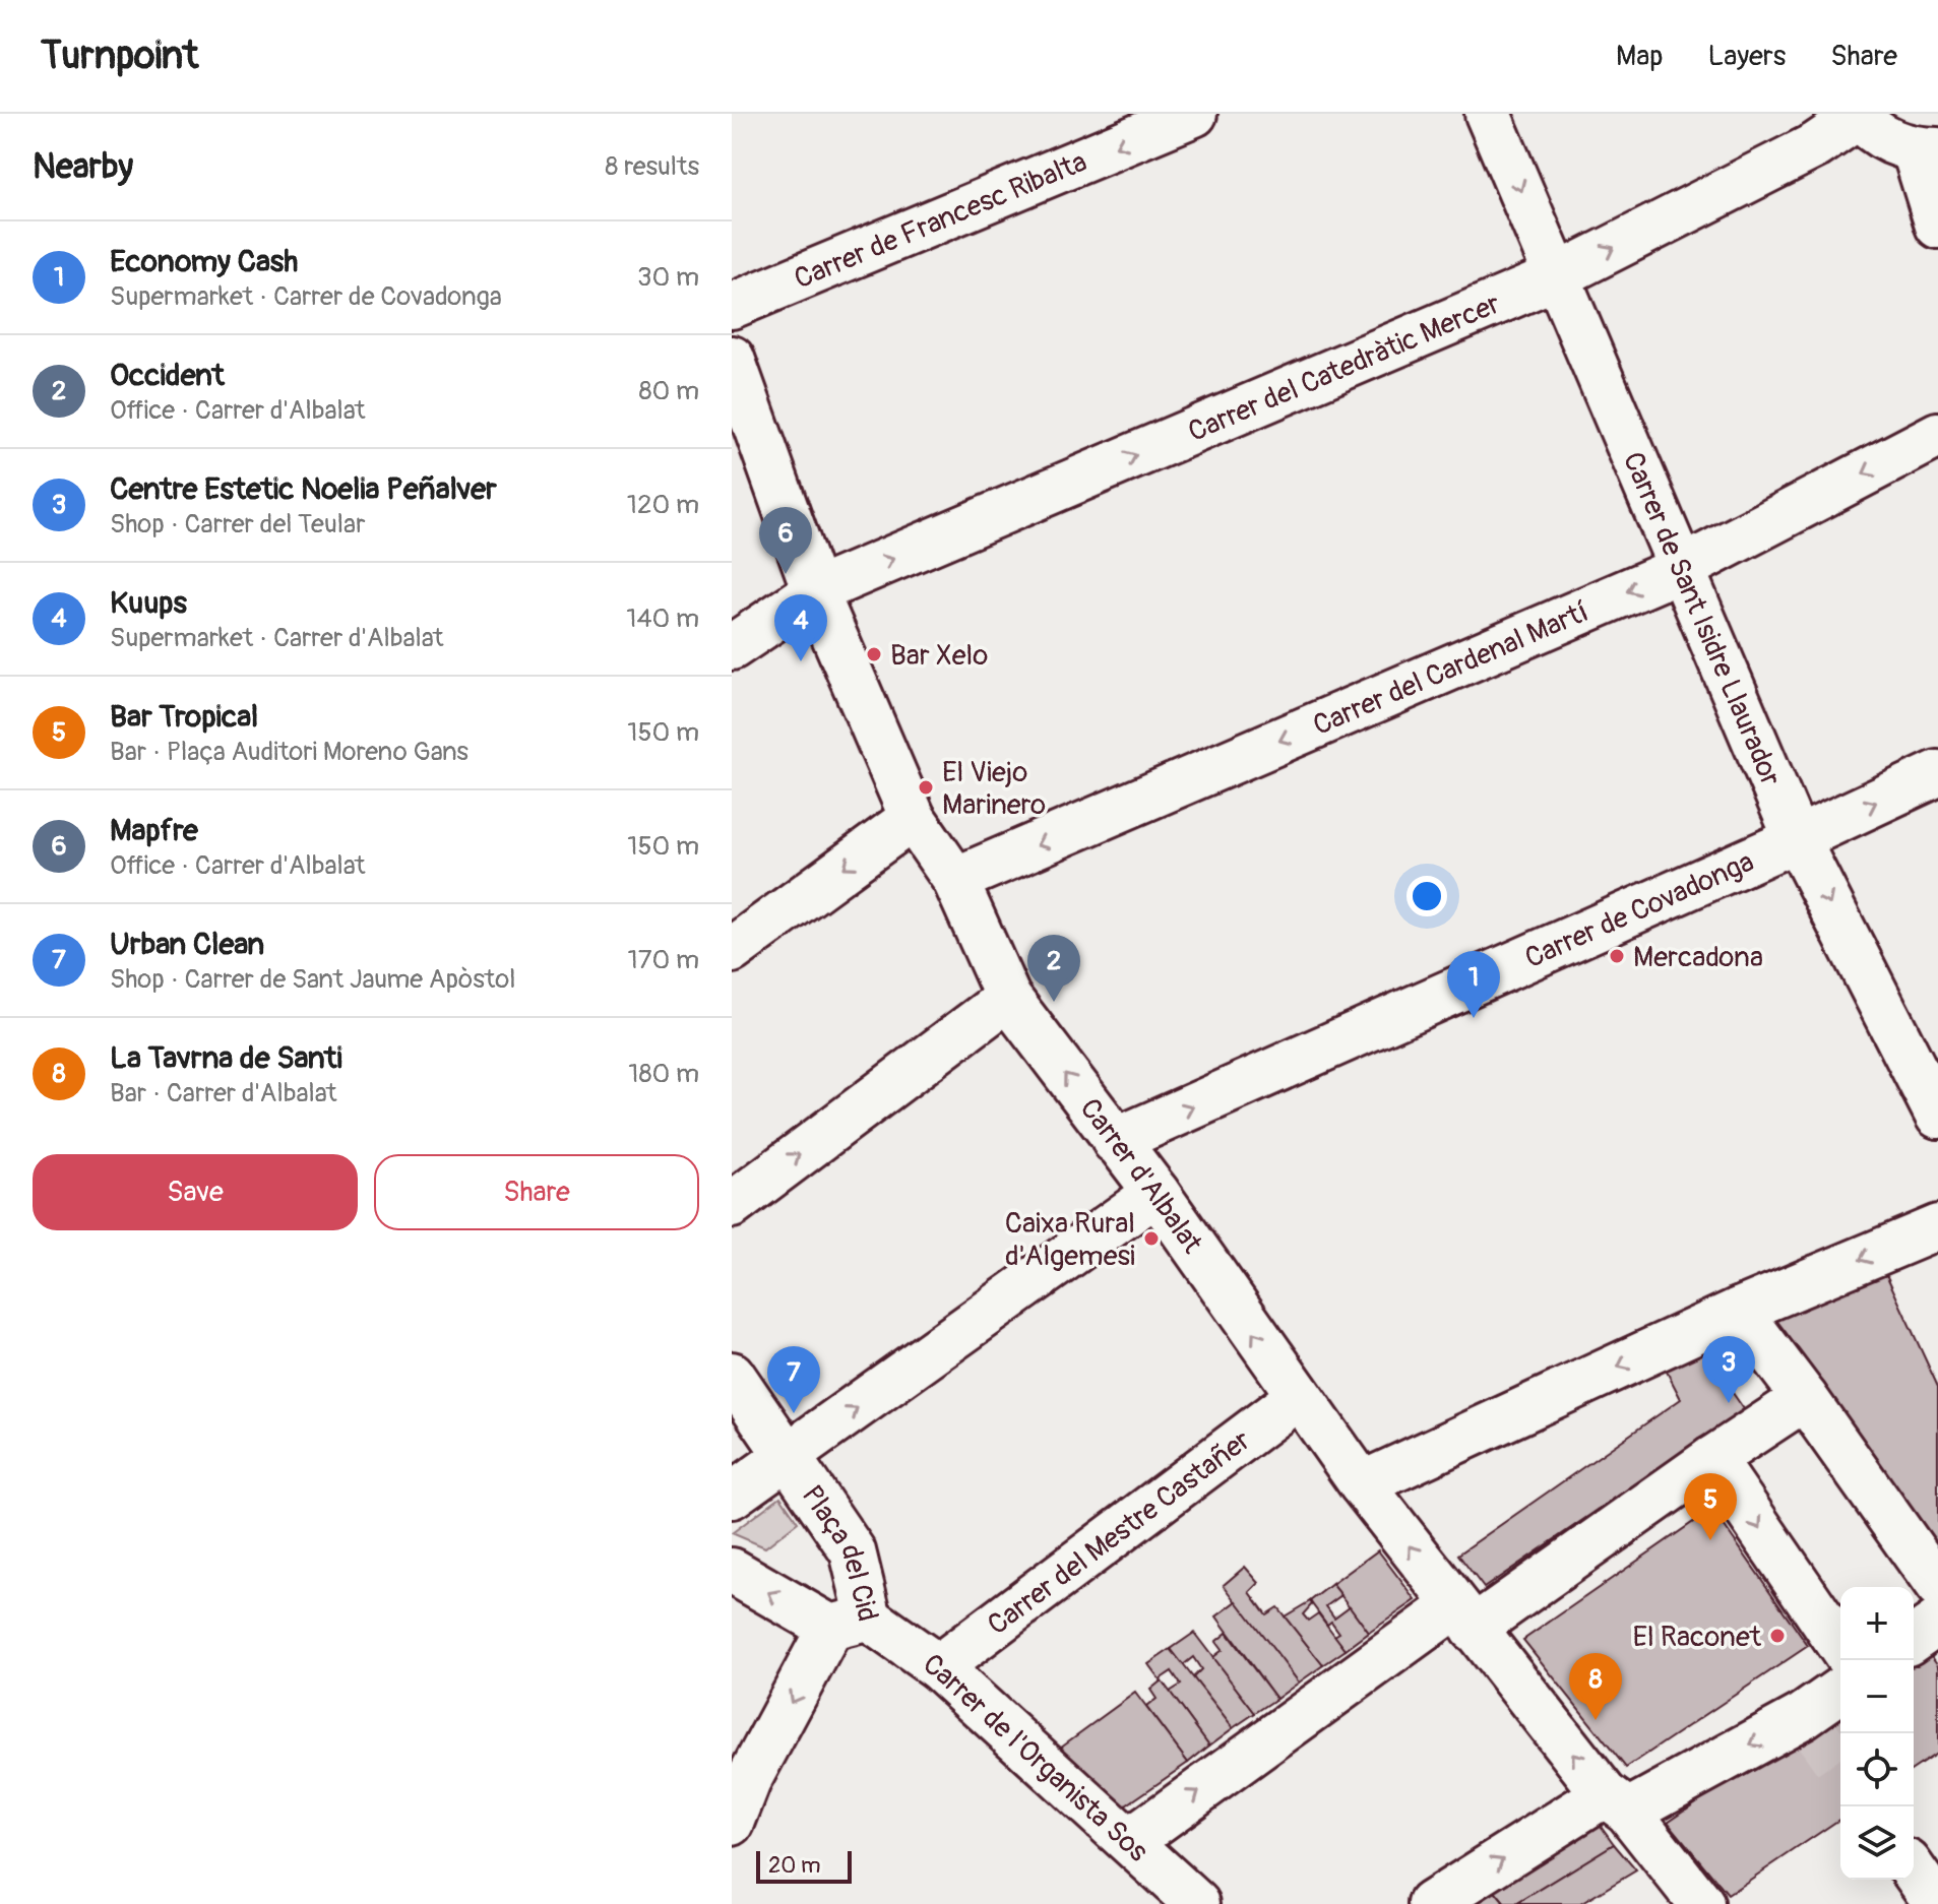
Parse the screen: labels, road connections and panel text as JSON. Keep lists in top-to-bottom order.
{
  "streets": {
    "street": [
      "Carrer de Francesc Ribalta",
      "Carrer del Catedràtic Mercer",
      "Carrer de Sant Isidre Llaurador",
      "Carrer del Cardenal Martí",
      "Carrer de Covadonga",
      "Carrer d'Albalat",
      "Carrer del Mestre Castañer",
      "Plaça del Cid",
      "Carrer de l'Organista Sos"
    ]
  },
  "crossings": [
    ["Carrer del Catedràtic Mercer", "Carrer de Sant Isidre Llaurador"],
    ["Carrer del Catedràtic Mercer", "Carrer d'Albalat"],
    ["Carrer de Sant Isidre Llaurador", "Carrer del Cardenal Martí"],
    ["Carrer de Sant Isidre Llaurador", "Carrer de Covadonga"],
    ["Carrer del Cardenal Martí", "Carrer d'Albalat"],
    ["Carrer de Covadonga", "Carrer d'Albalat"],
    ["Carrer d'Albalat", "Carrer del Mestre Castañer"],
    ["Carrer del Mestre Castañer", "Carrer de l'Organista Sos"],
    ["Plaça del Cid", "Carrer de l'Organista Sos"]
  ],
  "one_way": [
    "Carrer de Francesc Ribalta",
    "Carrer del Catedràtic Mercer",
    "Carrer de Sant Isidre Llaurador",
    "Carrer del Cardenal Martí",
    "Carrer de Covadonga"
  ],
  "places": [
    "Bar Xelo",
    "El Viejo Marinero",
    "Mercadona",
    "Caixa Rural d'Algemesi",
    "El Raconet"
  ],
  "scale_bar": "20 m",
  "page": {
    "header": "Turnpoint",
    "nav": ["Map", "Layers", "Share"],
    "heading": ["Nearby", "8 results"],
    "list": [
      {
        "mark": "1",
        "name": "Economy Cash",
        "note": "Supermarket · Carrer de Covadonga",
        "value": "30 m"
      },
      {
        "mark": "2",
        "name": "Occident",
        "note": "Office · Carrer d'Albalat",
        "value": "80 m"
      },
      {
        "mark": "3",
        "name": "Centre Estetic Noelia Peñalver",
        "note": "Shop · Carrer del Teular",
        "value": "120 m"
      },
      {
        "mark": "4",
        "name": "Kuups",
        "note": "Supermarket · Carrer d'Albalat",
        "value": "140 m"
      },
      {
        "mark": "5",
        "name": "Bar Tropical",
        "note": "Bar · Plaça Auditori Moreno Gans",
        "value": "150 m"
      },
      {
        "mark": "6",
        "name": "Mapfre",
        "note": "Office · Carrer d'Albalat",
        "value": "150 m"
      },
      {
        "mark": "7",
        "name": "Urban Clean",
        "note": "Shop · Carrer de Sant Jaume Apòstol",
        "value": "170 m"
      },
      {
        "mark": "8",
        "name": "La Tavrna de Santi",
        "note": "Bar · Carrer d'Albalat",
        "value": "180 m"
      }
    ],
    "pins": [
      "6",
      "4",
      "2",
      "1",
      "3",
      "7",
      "5",
      "8"
    ],
    "buttons": ["Save", "Share"],
    "map_buttons": ["+", "−"],
    "scale": "20 m"
  }
}
